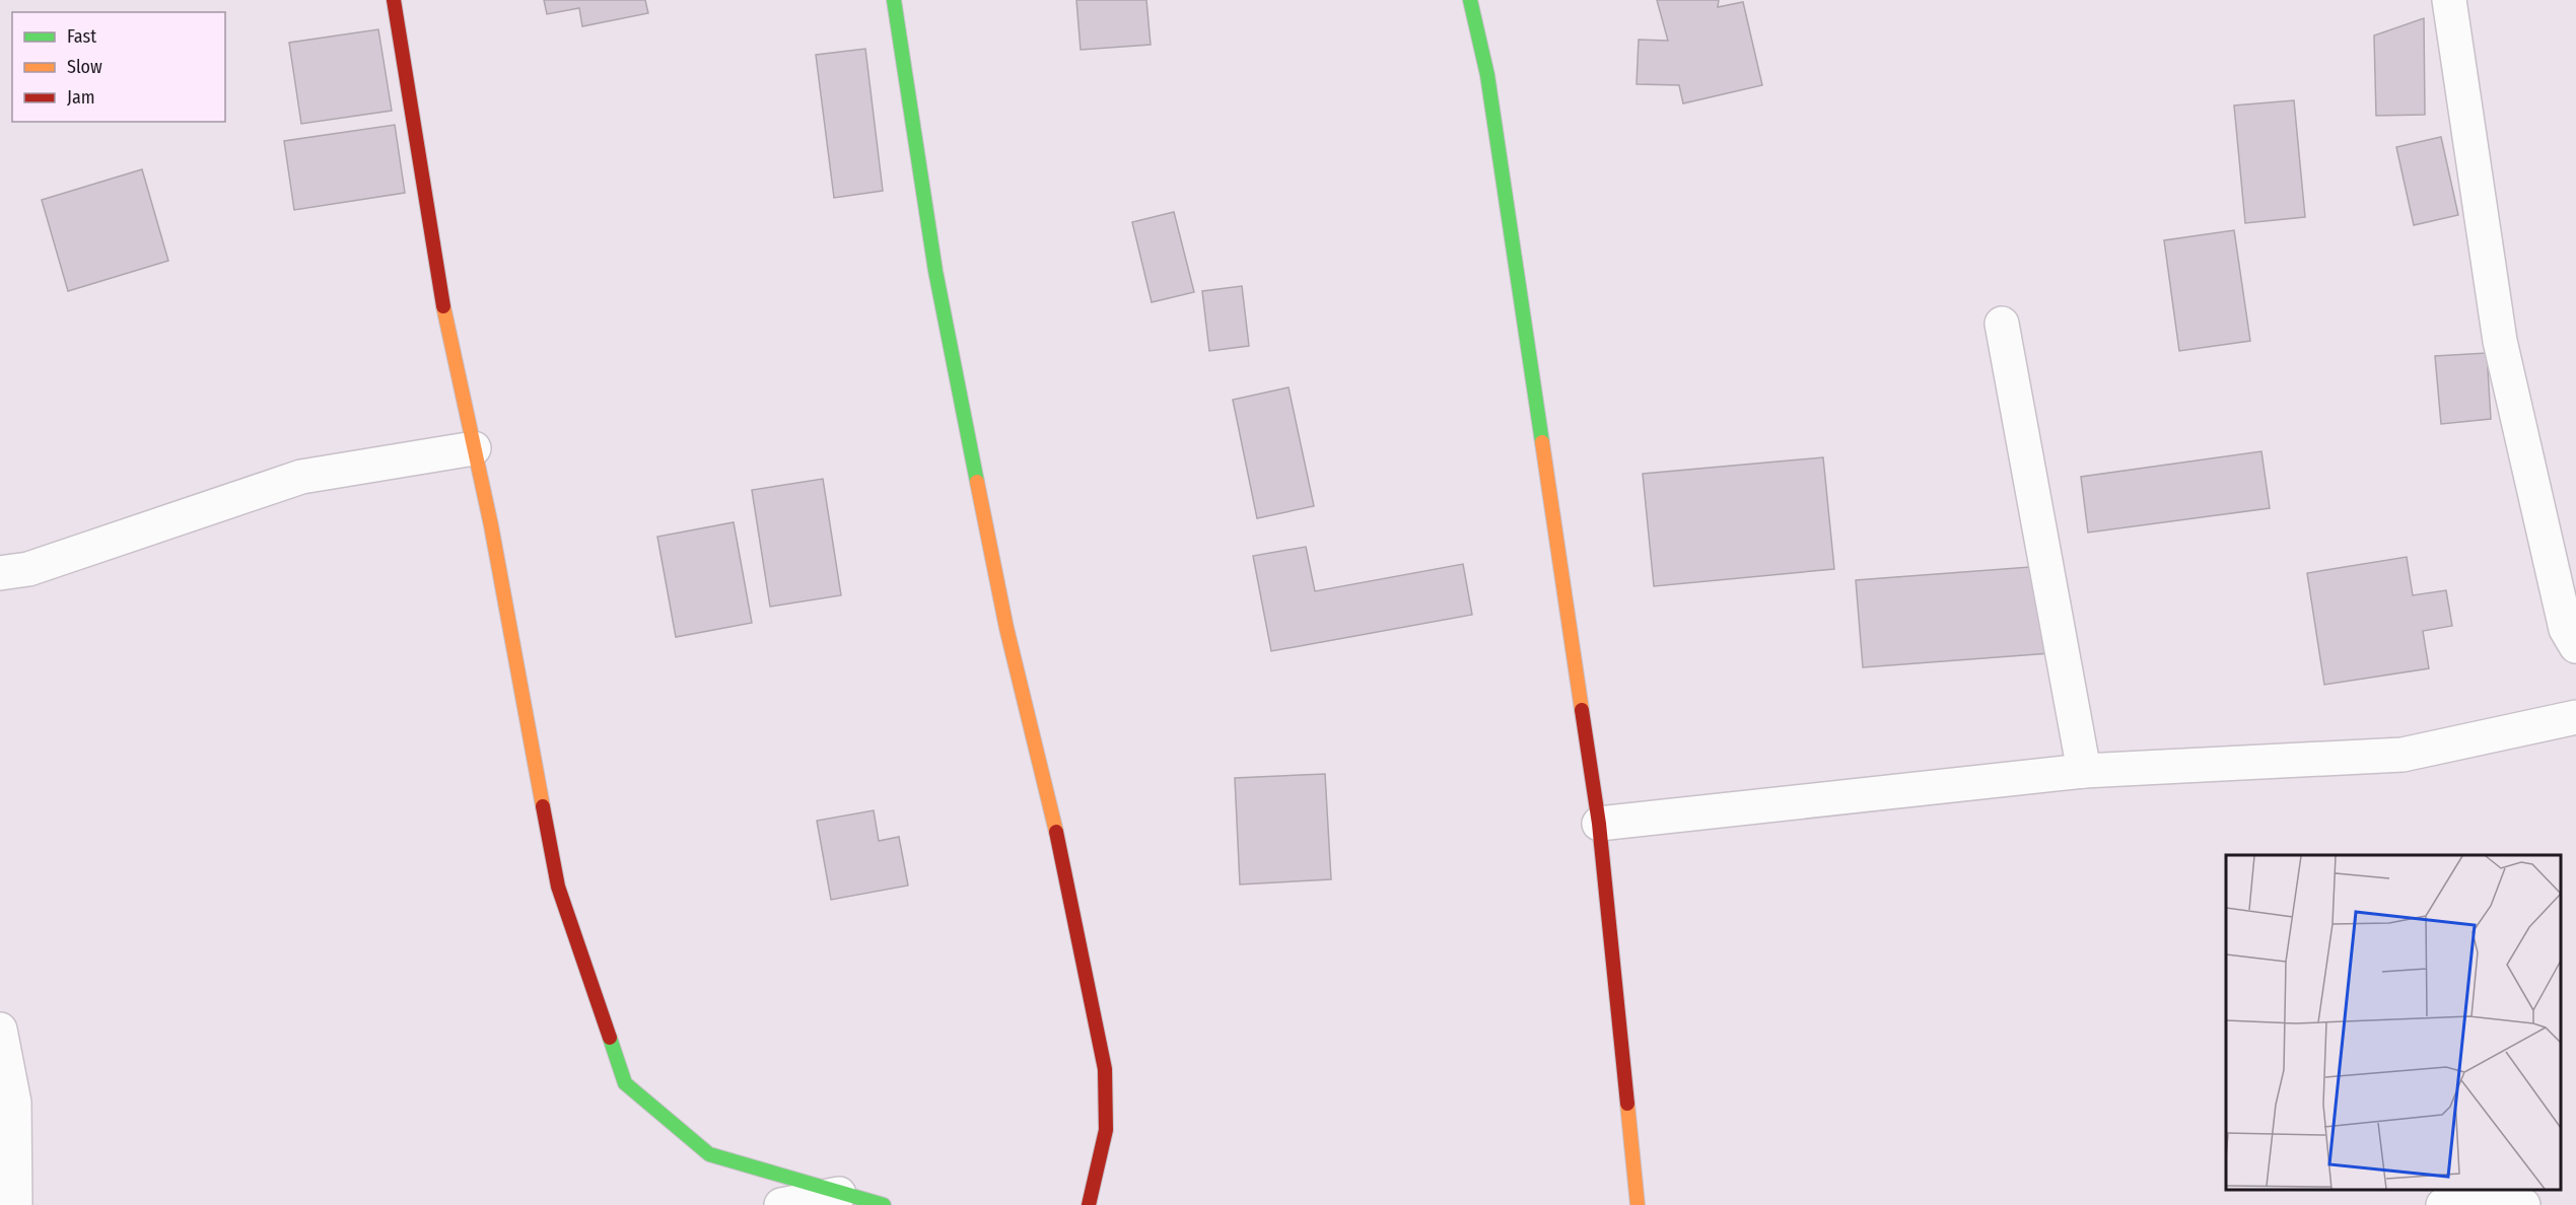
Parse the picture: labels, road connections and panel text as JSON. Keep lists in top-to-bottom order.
{
  "legend": ["Fast", "Slow", "Jam"]
}
